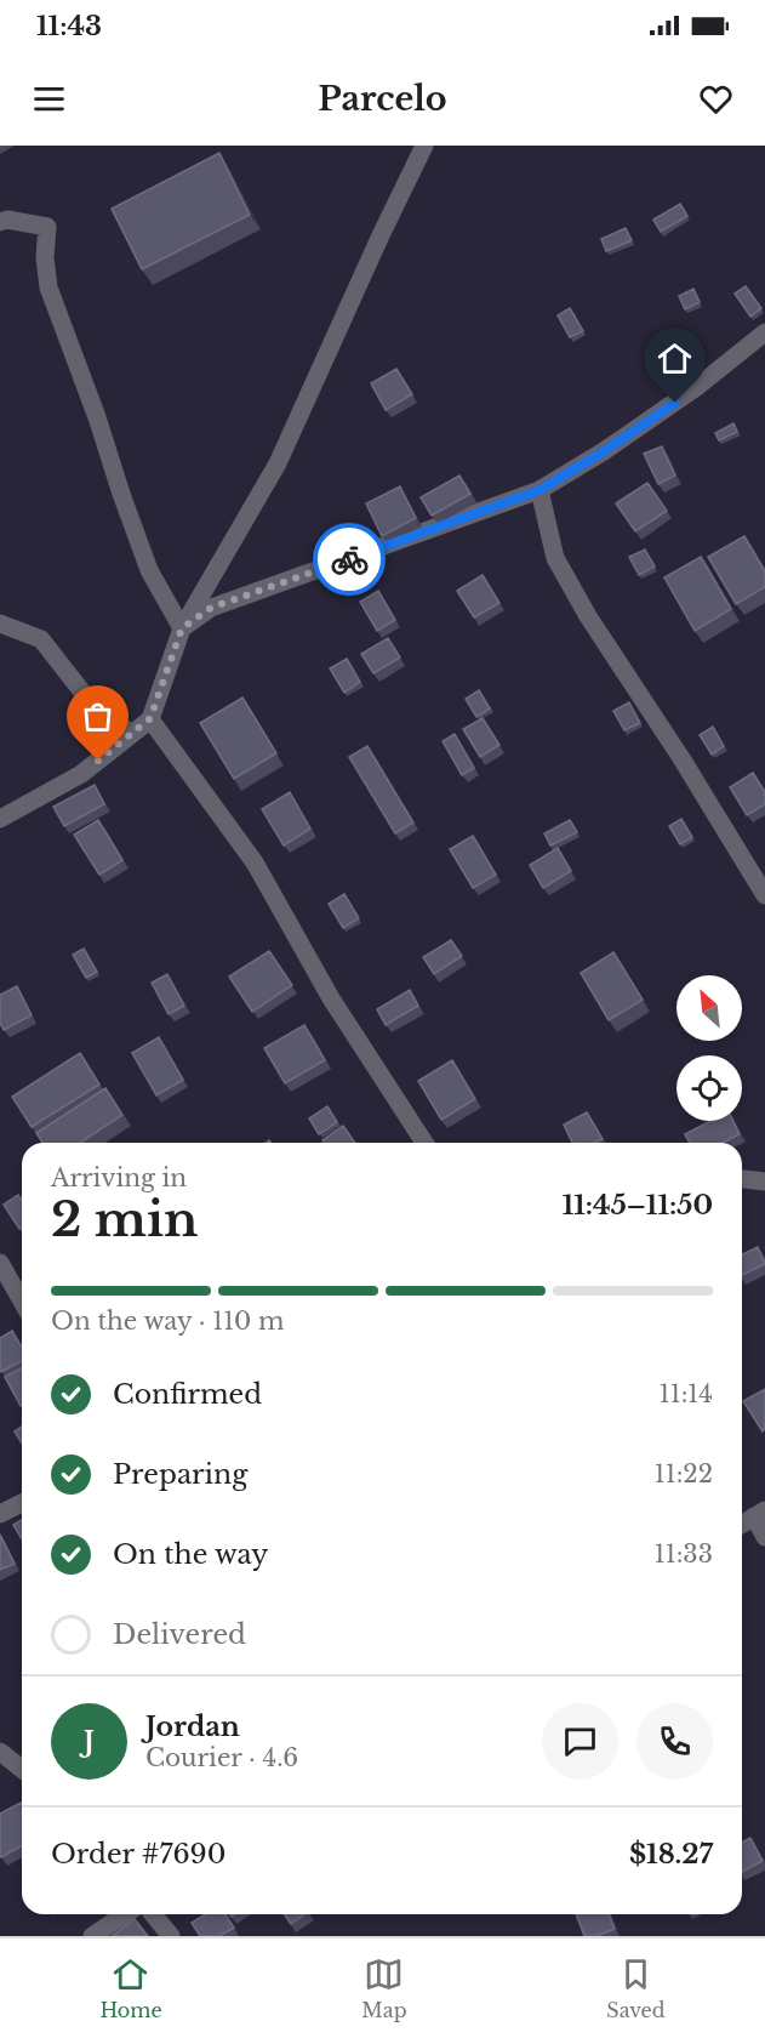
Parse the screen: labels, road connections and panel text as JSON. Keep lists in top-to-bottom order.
{
  "north": "top left",
  "page": {
    "status": "11:43",
    "header": "Parcelo",
    "heading": ["2 min", "Arriving in", "11:45–11:50"],
    "panel": [
      "Jordan",
      "Courier · 4.6",
      "Order #7690",
      "$18.27"
    ],
    "bar": "On the way · 110 m",
    "list": [
      ["Confirmed", "11:14"],
      ["Preparing", "11:22"],
      ["On the way", "11:33"],
      "Delivered"
    ],
    "round": "J",
    "tabs": ["Home", "Map", "Saved"]
  }
}
